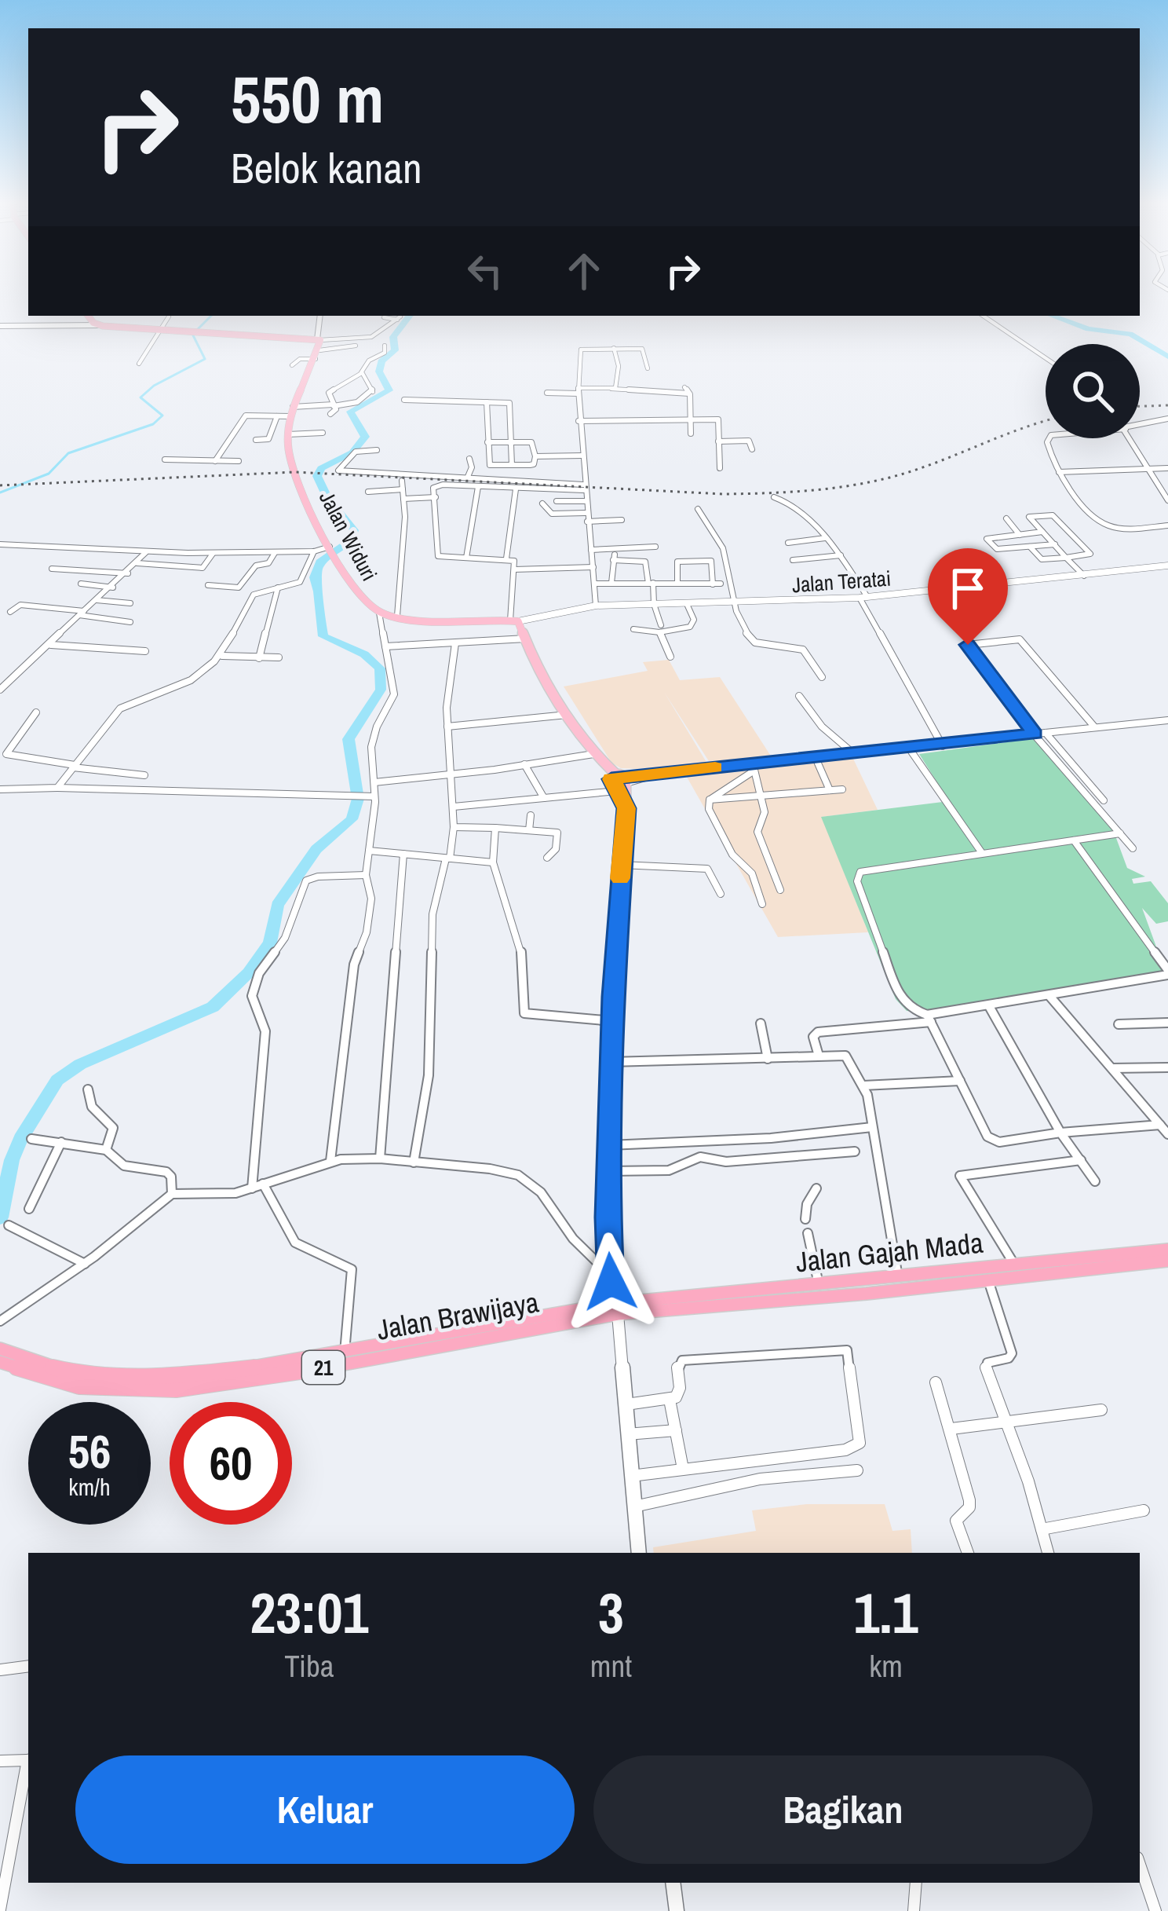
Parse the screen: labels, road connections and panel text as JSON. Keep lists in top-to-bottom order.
{
  "streets": {
    "highway": ["Jalan Gajah Mada", "Jalan Brawijaya", "21"],
    "main road": ["Jalan Widuri"],
    "street": ["Jalan Teratai"]
  },
  "crossings": [
    ["Jalan Widuri", "Jalan Teratai"],
    ["Jalan Gajah Mada", "Jalan Brawijaya"],
    ["Jalan Gajah Mada", "21"],
    ["Jalan Brawijaya", "21"]
  ],
  "page": {
    "turn": ["550 m", "Belok kanan"],
    "speed": "56 km/h",
    "limit": "60",
    "eta": [
      "23:01",
      "Tiba",
      "3",
      "mnt",
      "1.1",
      "km"
    ],
    "buttons": ["Keluar", "Bagikan"]
  }
}
